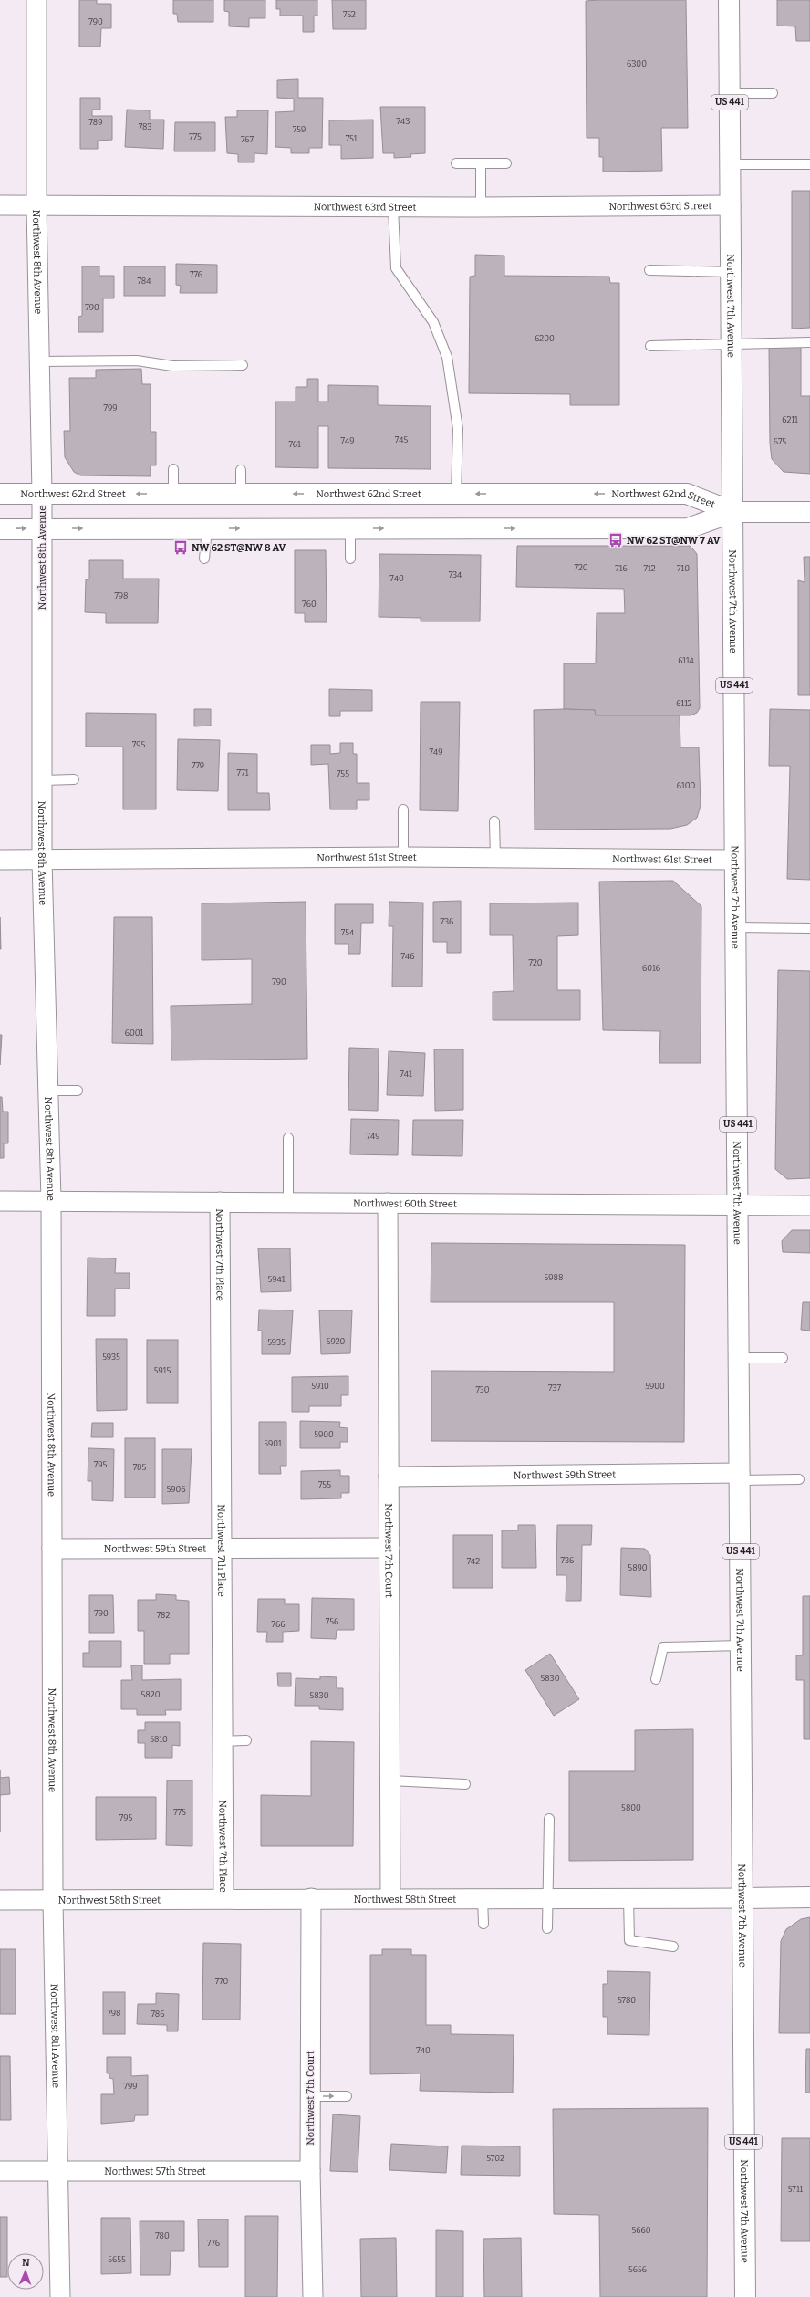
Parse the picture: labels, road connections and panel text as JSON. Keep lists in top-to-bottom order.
{
  "streets": {
    "main road": [
      "US 441",
      "Northwest 7th Avenue",
      "Northwest 62nd Street",
      "Northwest 58th Street"
    ],
    "street": [
      "Northwest 63rd Street",
      "Northwest 8th Avenue",
      "Northwest 61st Street",
      "Northwest 60th Street",
      "Northwest 7th Place",
      "Northwest 59th Street",
      "Northwest 7th Court",
      "Northwest 57th Street"
    ]
  },
  "crossings": [
    ["Northwest 63rd Street", "Northwest 8th Avenue"],
    ["Northwest 63rd Street", "Northwest 7th Avenue"],
    ["Northwest 8th Avenue", "Northwest 62nd Street"],
    ["Northwest 8th Avenue", "Northwest 61st Street"],
    ["Northwest 8th Avenue", "Northwest 60th Street"],
    ["Northwest 8th Avenue", "Northwest 59th Street"],
    ["Northwest 8th Avenue", "Northwest 58th Street"],
    ["Northwest 8th Avenue", "Northwest 57th Street"],
    ["Northwest 7th Avenue", "Northwest 62nd Street"],
    ["Northwest 7th Avenue", "Northwest 61st Street"],
    ["Northwest 7th Avenue", "Northwest 60th Street"],
    ["Northwest 7th Avenue", "Northwest 59th Street"],
    ["Northwest 7th Avenue", "Northwest 58th Street"],
    ["Northwest 60th Street", "Northwest 7th Place"],
    ["Northwest 60th Street", "Northwest 7th Court"],
    ["Northwest 7th Place", "Northwest 59th Street"],
    ["Northwest 7th Place", "Northwest 58th Street"],
    ["Northwest 59th Street", "Northwest 7th Court"],
    ["Northwest 7th Court", "Northwest 58th Street"],
    ["Northwest 7th Court", "Northwest 57th Street"]
  ],
  "places": {
    "bus stop": ["NW 62 ST@NW 7 AV", "NW 62 ST@NW 8 AV"]
  },
  "house_numbers": [
    "752",
    "790",
    "6300",
    "743",
    "789",
    "783",
    "759",
    "775",
    "751",
    "767",
    "776",
    "784",
    "790",
    "6200",
    "799",
    "6211",
    "745",
    "749",
    "675",
    "761",
    "720",
    "716",
    "712",
    "710",
    "734",
    "740",
    "798",
    "760",
    "6114",
    "6112",
    "795",
    "749",
    "779",
    "771",
    "755",
    "6100",
    "736",
    "754",
    "746",
    "720",
    "6016",
    "790",
    "6001",
    "741",
    "749",
    "5988",
    "5941",
    "5920",
    "5935",
    "5935",
    "5915",
    "5910",
    "5900",
    "737",
    "730",
    "5900",
    "5901",
    "795",
    "785",
    "755",
    "5906",
    "736",
    "742",
    "5890",
    "790",
    "782",
    "756",
    "766",
    "5830",
    "5820",
    "5830",
    "5810",
    "5800",
    "775",
    "795",
    "770",
    "5780",
    "798",
    "786",
    "740",
    "799",
    "5702",
    "5711",
    "5660",
    "780",
    "776",
    "5655",
    "5656"
  ],
  "north": "top"
}
